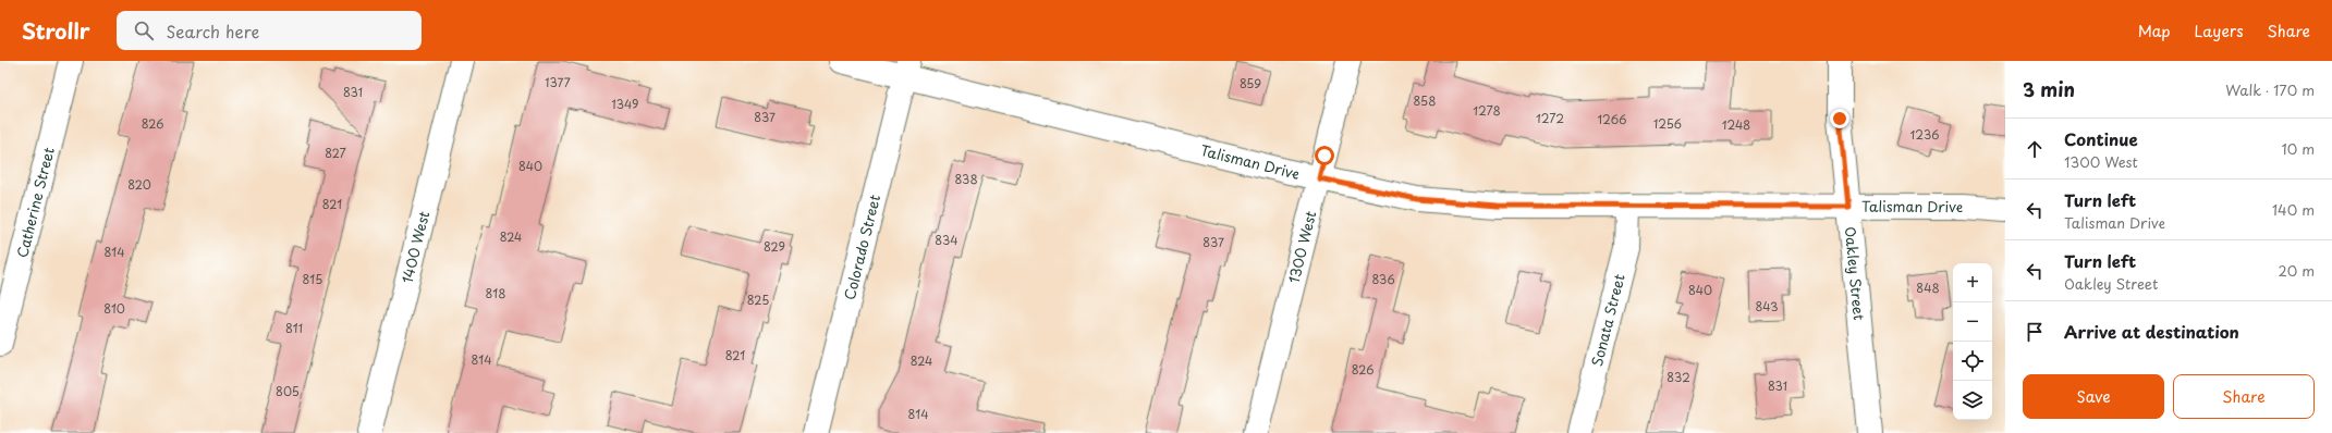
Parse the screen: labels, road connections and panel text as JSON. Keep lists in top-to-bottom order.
{
  "streets": {
    "street": [
      "Talisman Drive",
      "Catherine Street",
      "1400 West",
      "Colorado Street",
      "1300 West",
      "Oakley Street",
      "Sonata Street"
    ]
  },
  "crossings": [
    ["Talisman Drive", "Colorado Street"],
    ["Talisman Drive", "1300 West"],
    ["Talisman Drive", "Oakley Street"],
    ["Talisman Drive", "Sonata Street"]
  ],
  "house_numbers": [
    "1377",
    "859",
    "831",
    "858",
    "1349",
    "1278",
    "837",
    "1272",
    "1266",
    "826",
    "1256",
    "1248",
    "1236",
    "827",
    "840",
    "838",
    "820",
    "821",
    "824",
    "834",
    "837",
    "829",
    "814",
    "815",
    "836",
    "848",
    "840",
    "818",
    "825",
    "843",
    "810",
    "811",
    "821",
    "814",
    "824",
    "826",
    "832",
    "831",
    "805",
    "814"
  ],
  "page": {
    "header": "Strollr",
    "search": "Search here",
    "nav": ["Map", "Layers", "Share"],
    "heading": ["3 min", "Walk · 170 m"],
    "list": [
      ["Continue", "1300 West", "10 m"],
      ["Turn left", "Talisman Drive", "140 m"],
      ["Turn left", "Oakley Street", "20 m"],
      "Arrive at destination"
    ],
    "map_buttons": ["+", "−"],
    "buttons": ["Save", "Share"]
  }
}
